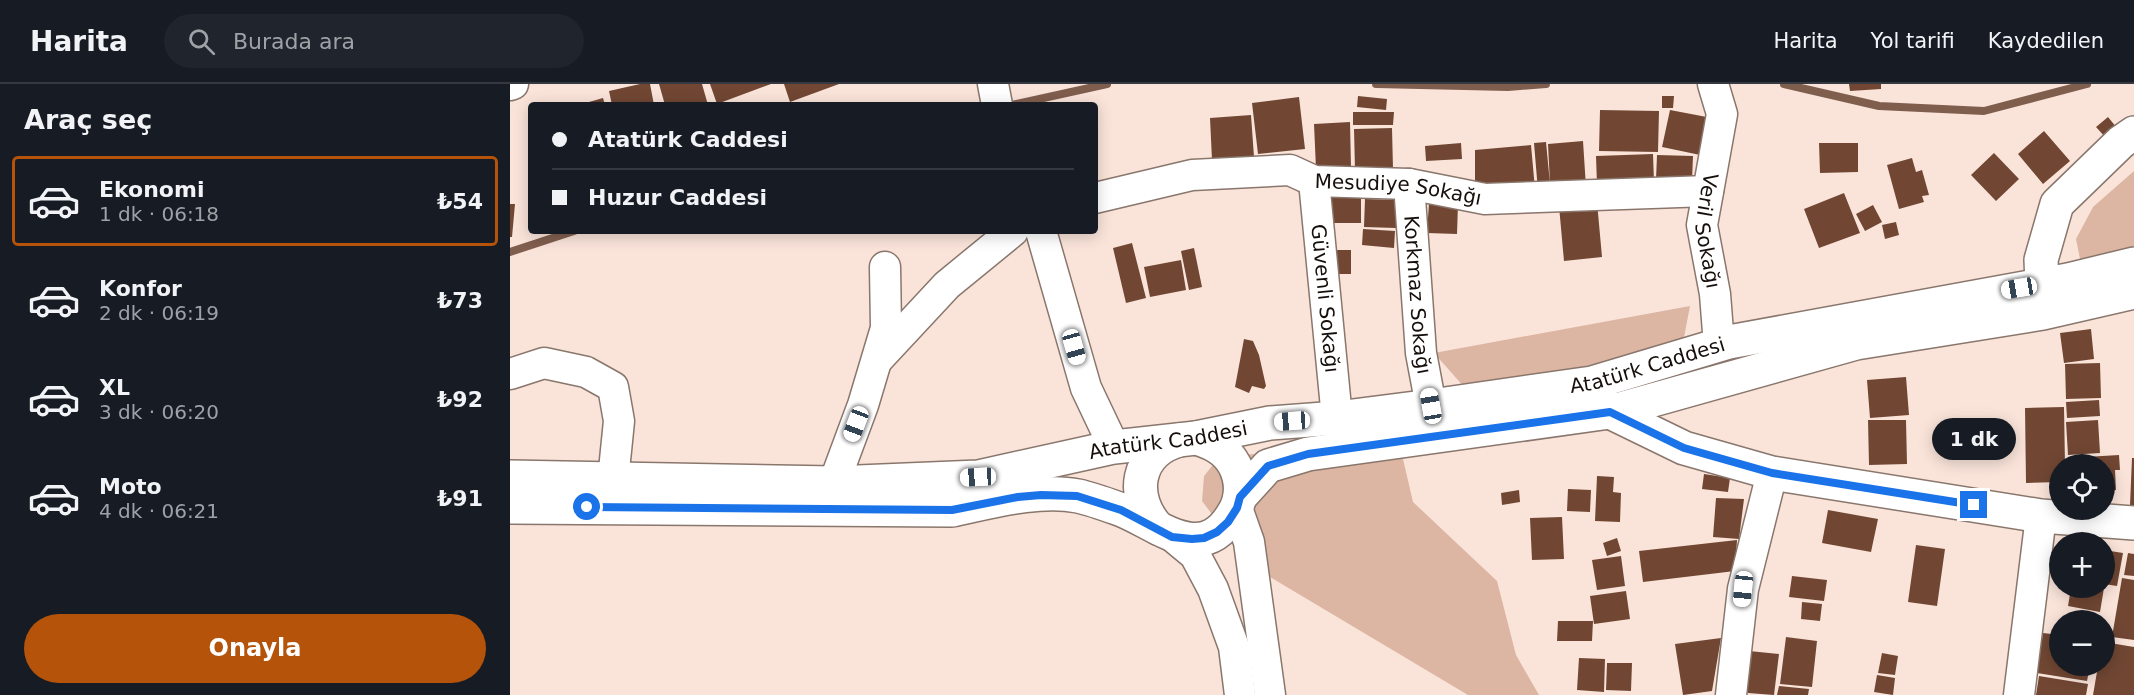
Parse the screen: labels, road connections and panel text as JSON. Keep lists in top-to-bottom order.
{
  "streets": {
    "main road": ["Atatürk Caddesi"],
    "street": [
      "Mesudiye Sokağı",
      "Veril Sokağı",
      "Korkmaz Sokağı",
      "Güvenli Sokağı"
    ]
  },
  "crossings": [
    ["Mesudiye Sokağı", "Veril Sokağı"],
    ["Mesudiye Sokağı", "Korkmaz Sokağı"],
    ["Mesudiye Sokağı", "Güvenli Sokağı"],
    ["Veril Sokağı", "Atatürk Caddesi"],
    ["Korkmaz Sokağı", "Atatürk Caddesi"],
    ["Güvenli Sokağı", "Atatürk Caddesi"]
  ],
  "page": {
    "header": "Harita",
    "search": "Burada ara",
    "nav": ["Harita", "Yol tarifi", "Kaydedilen"],
    "heading": "Araç seç",
    "banner": ["Atatürk Caddesi", "Huzur Caddesi"],
    "list": [
      {
        "name": "Ekonomi",
        "note": "1 dk · 06:18",
        "value": "₺54"
      },
      {
        "name": "Konfor",
        "note": "2 dk · 06:19",
        "value": "₺73"
      },
      {
        "name": "XL",
        "note": "3 dk · 06:20",
        "value": "₺92"
      },
      {
        "name": "Moto",
        "note": "4 dk · 06:21",
        "value": "₺91"
      }
    ],
    "bubble": "1 dk",
    "map_buttons": ["+", "−"],
    "buttons": "Onayla"
  }
}
